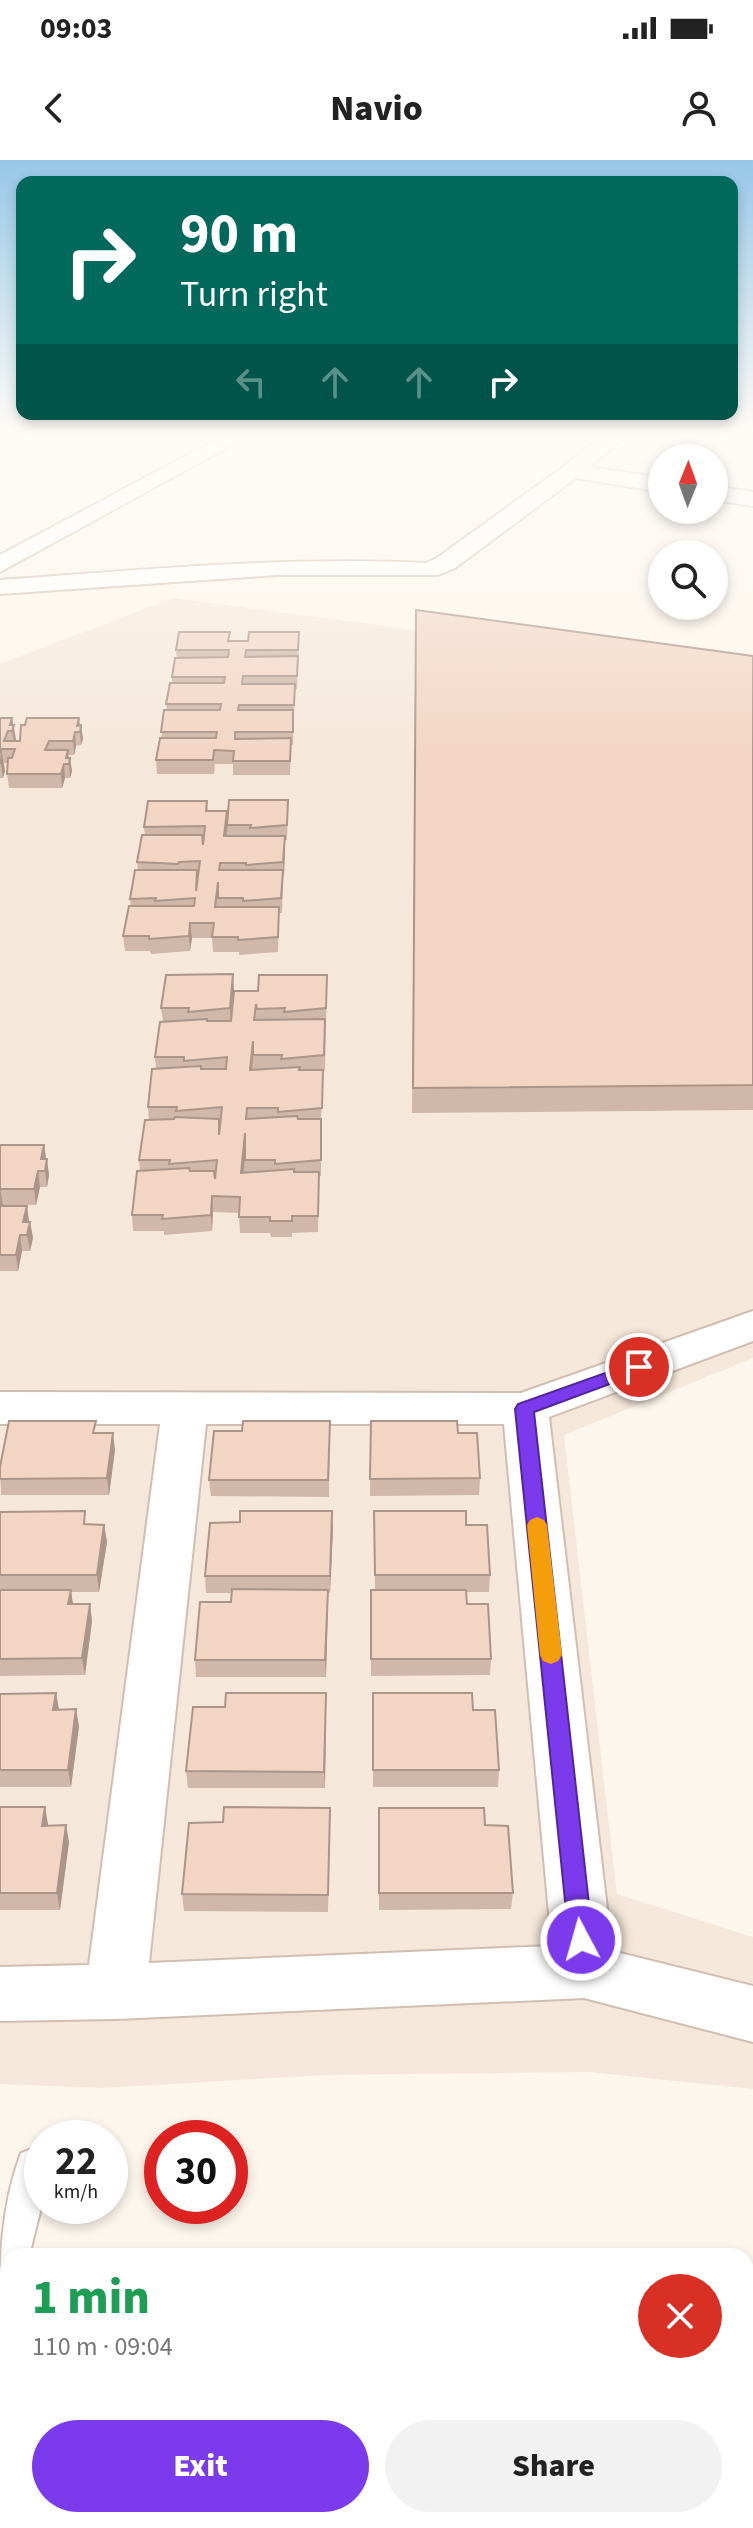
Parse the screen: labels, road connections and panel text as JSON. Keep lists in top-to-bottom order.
{
  "north": "top",
  "page": {
    "status": "09:03",
    "header": "Navio",
    "turn": ["90 m", "Turn right"],
    "speed": "22 km/h",
    "limit": "30",
    "heading": ["1 min", "110 m · 09:04"],
    "buttons": ["Exit", "Share"]
  }
}
